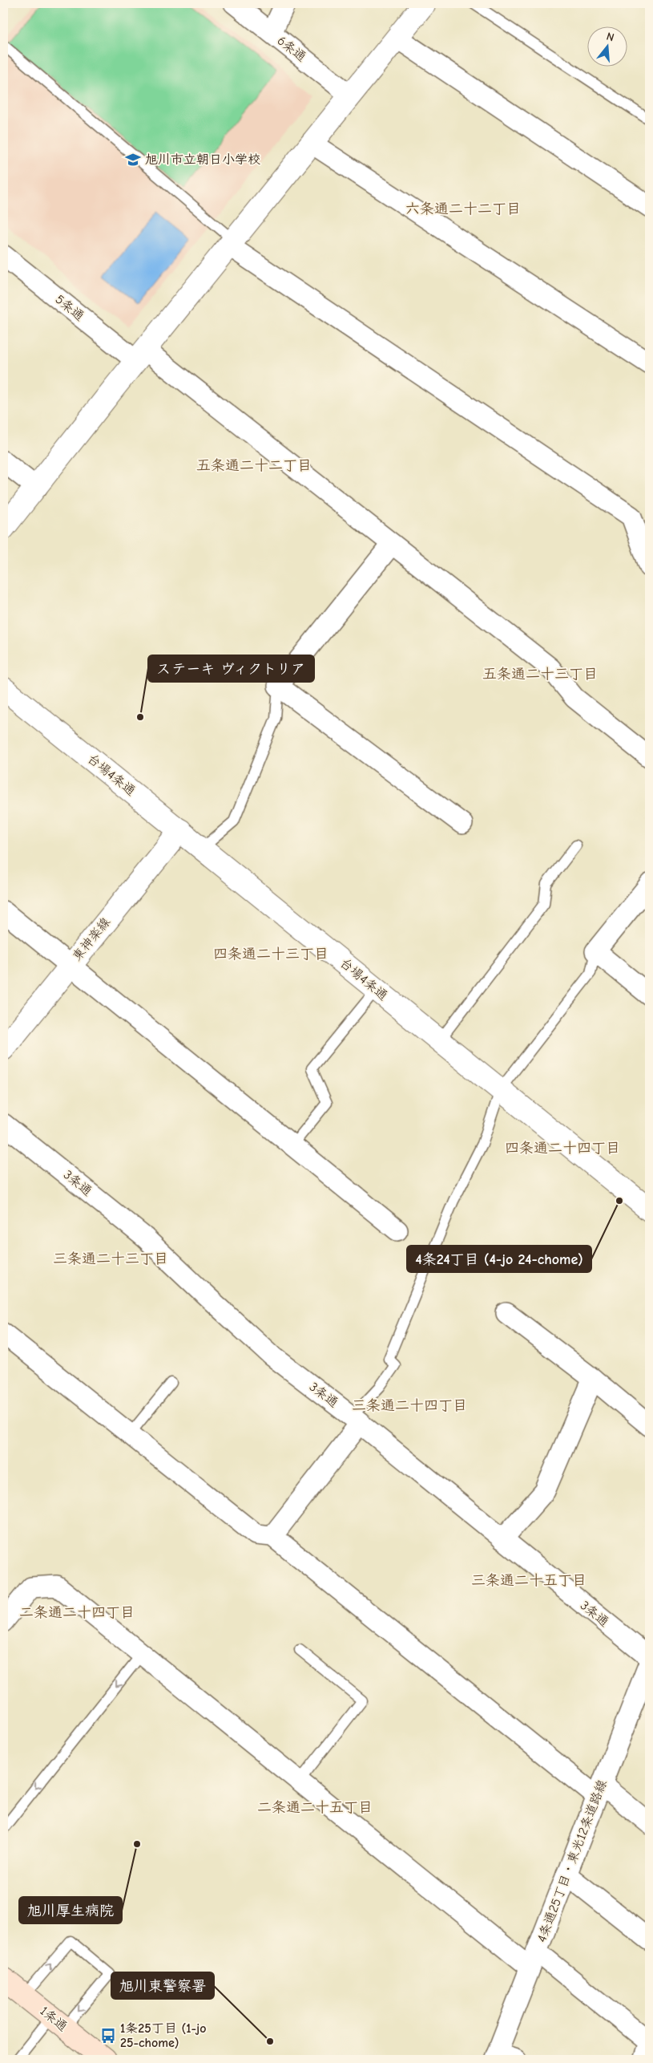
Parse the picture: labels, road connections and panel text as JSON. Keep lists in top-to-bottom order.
{
  "streets": {
    "main road": ["1条通"],
    "street": [
      "6条通",
      "5条通",
      "台場4条通",
      "東神楽線",
      "3条通",
      "4条通25丁目・東光12条道路線"
    ]
  },
  "crossings": [
    ["台場4条通", "東神楽線"],
    ["3条通", "4条通25丁目・東光12条道路線"]
  ],
  "districts": [
    "六条通二十二丁目",
    "五条通二十二丁目",
    "五条通二十三丁目",
    "四条通二十三丁目",
    "四条通二十四丁目",
    "三条通二十三丁目",
    "三条通二十四丁目",
    "三条通二十五丁目",
    "二条通二十四丁目",
    "二条通二十五丁目"
  ],
  "places": {
    "school or university": ["旭川市立朝日小学校"],
    "other": [
      "ステーキ ヴィクトリア",
      "4条24丁目 (4-jo 24-chome)",
      "旭川厚生病院",
      "旭川東警察署"
    ],
    "bus stop": ["1条25丁目 (1-jo 25-chome)"]
  },
  "north": "top"
}
